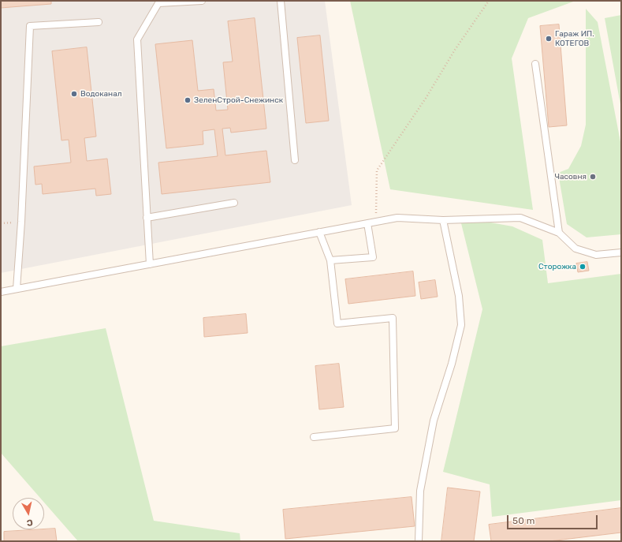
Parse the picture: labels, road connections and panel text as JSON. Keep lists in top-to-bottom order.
{
  "places": [
    "Гараж ИП. КОТЕГОВ",
    "Водоканал",
    "ЗеленСтрой-Снежинск",
    "Часовня",
    "Сторожка"
  ],
  "scale_bar": "50 m",
  "north": "bottom"
}
